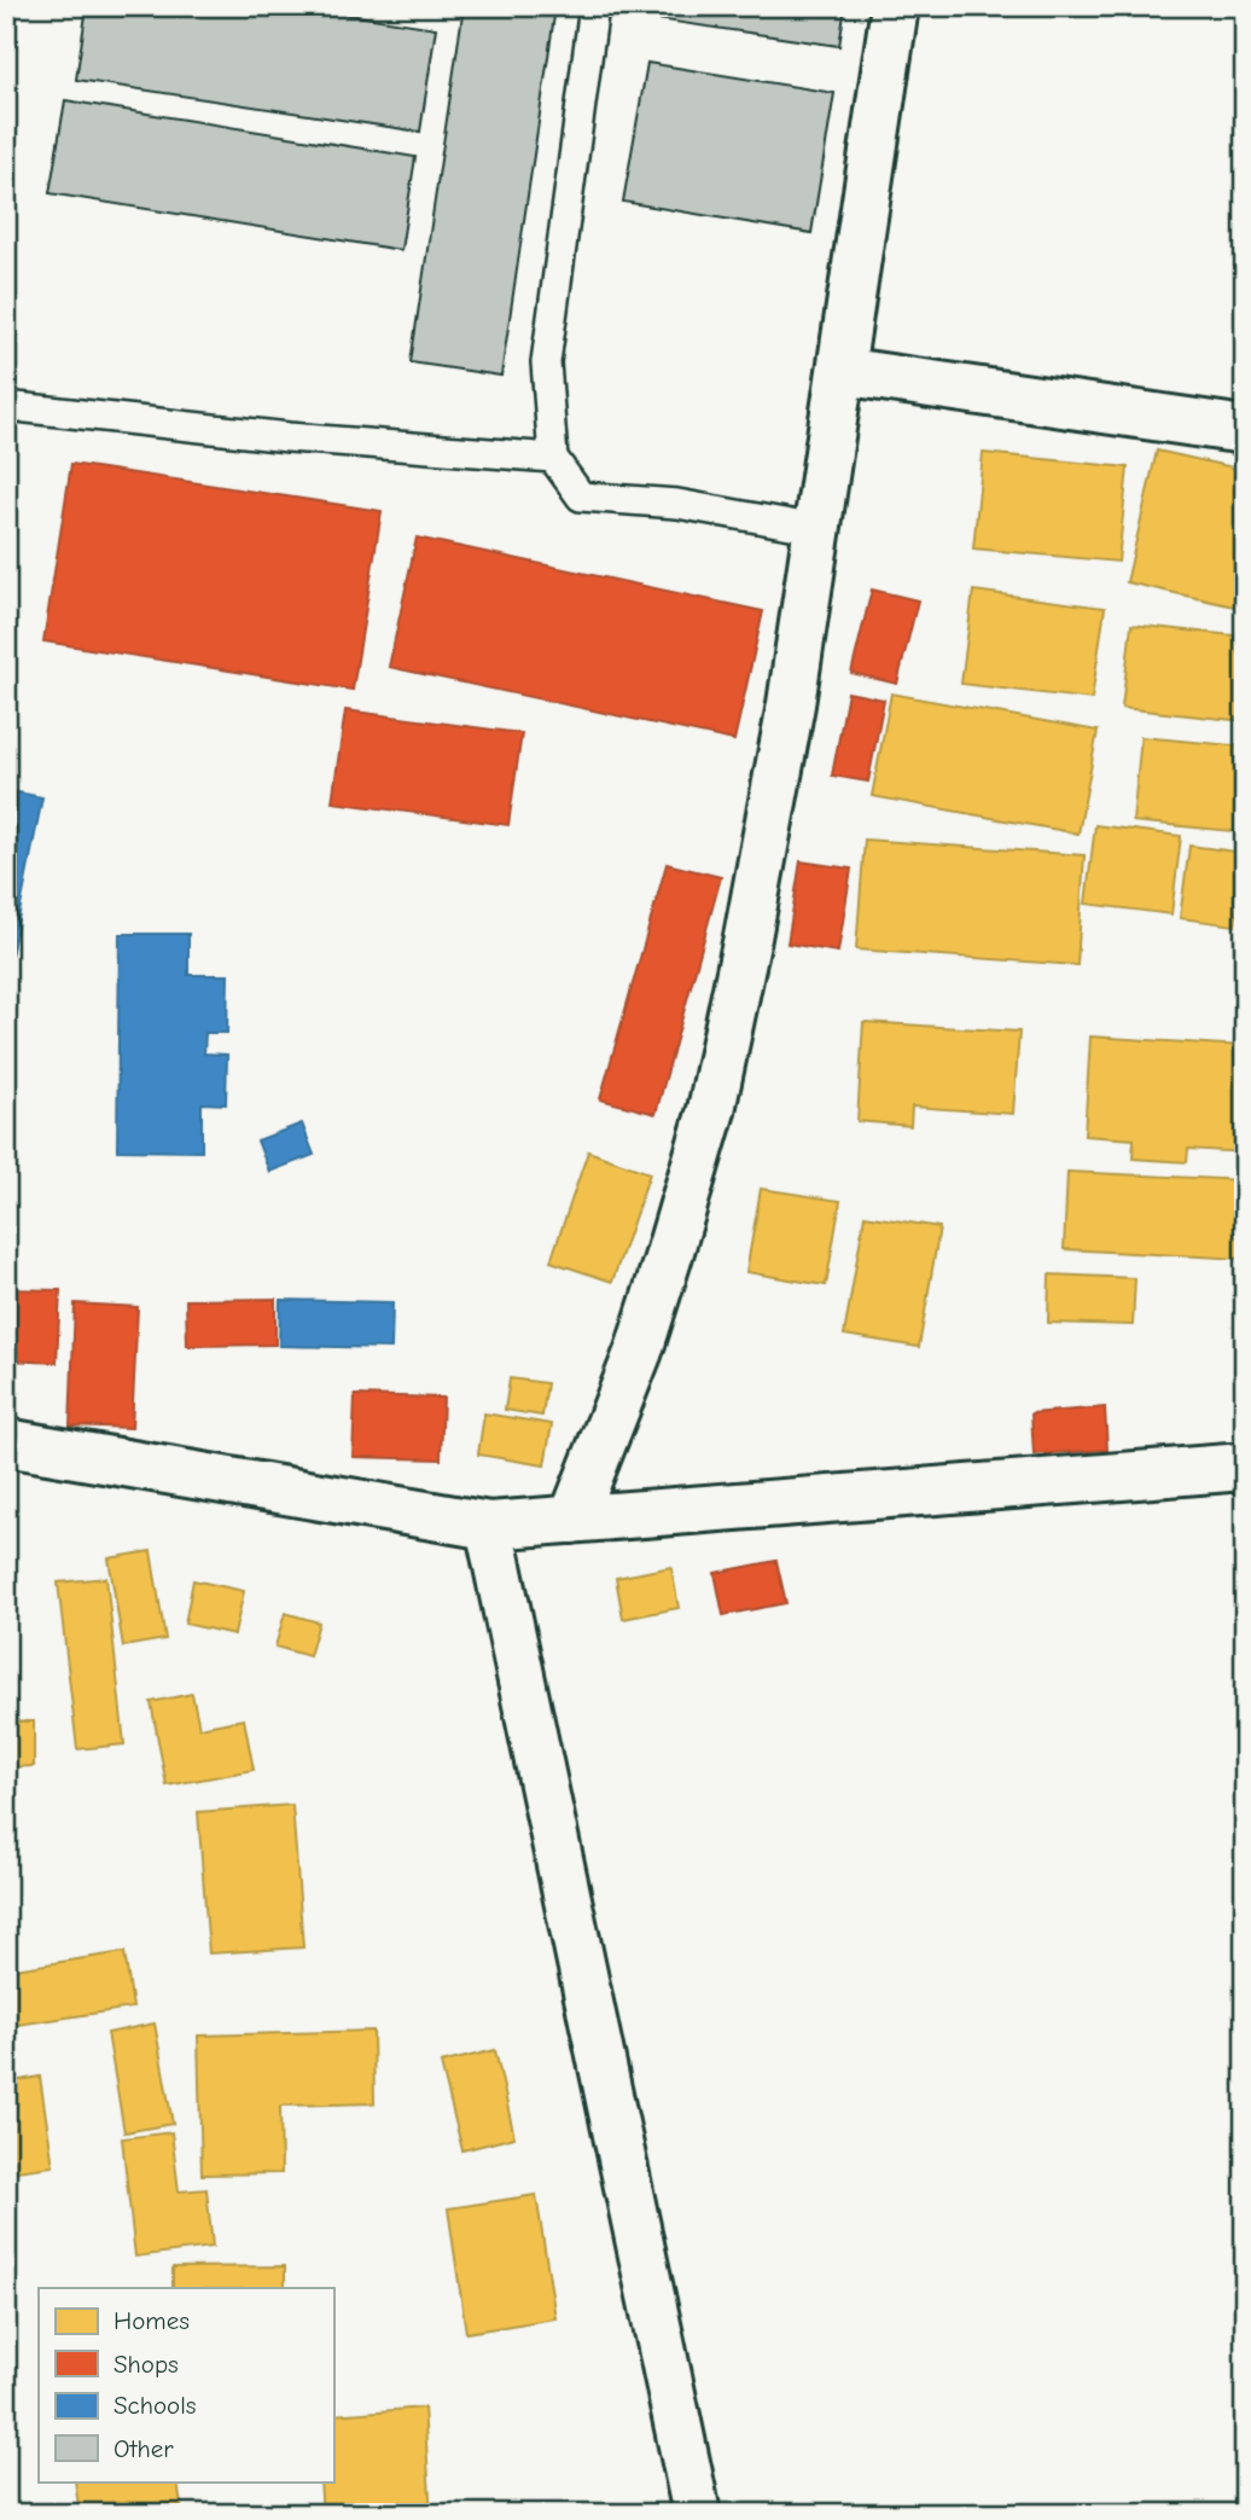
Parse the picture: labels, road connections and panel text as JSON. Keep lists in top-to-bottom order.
{
  "legend": [
    "Homes",
    "Shops",
    "Schools",
    "Other"
  ]
}
